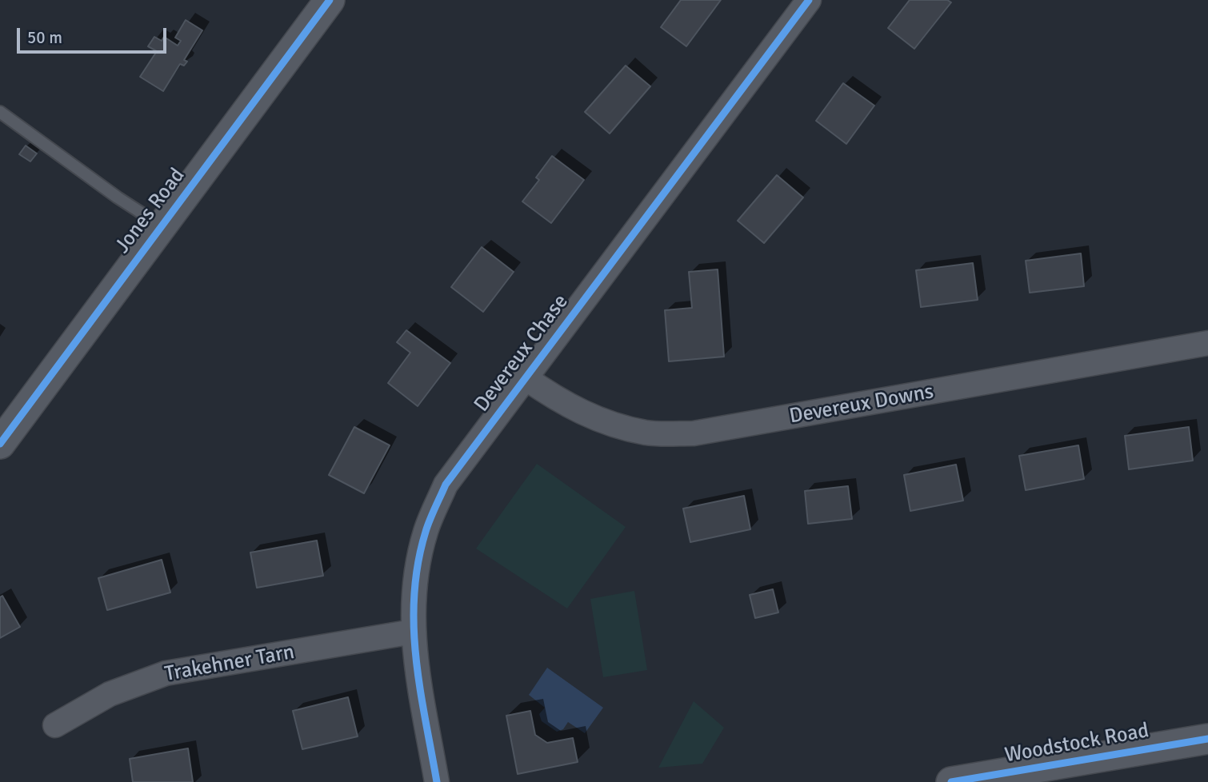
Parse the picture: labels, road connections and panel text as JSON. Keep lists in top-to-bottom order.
{
  "streets": {
    "street": [
      "Jones Road",
      "Devereux Chase",
      "Devereux Downs",
      "Trakehner Tarn",
      "Woodstock Road"
    ]
  },
  "crossings": [
    ["Devereux Chase", "Devereux Downs"],
    ["Devereux Chase", "Trakehner Tarn"]
  ],
  "scale_bar": "50 m"
}
